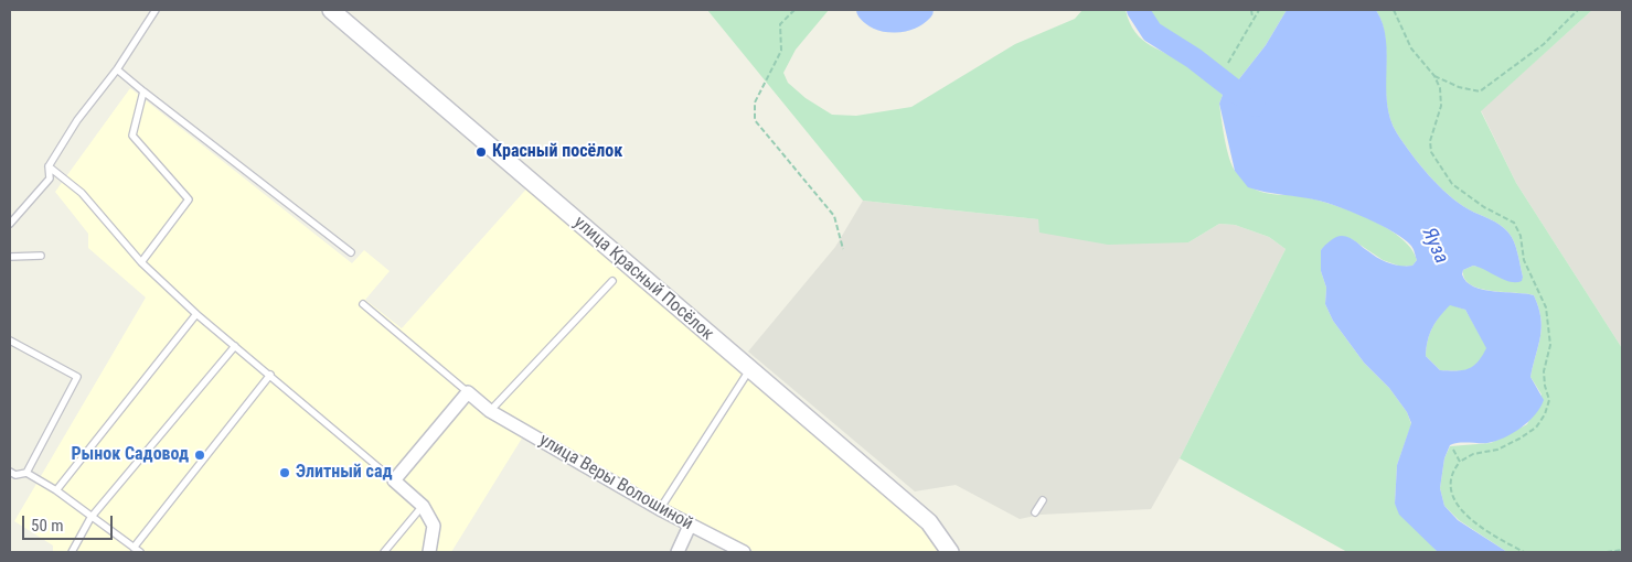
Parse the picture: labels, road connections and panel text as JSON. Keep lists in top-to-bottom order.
{
  "streets": {
    "street": ["улица Красный Посёлок", "улица Веры Волошиной"]
  },
  "water": ["Яуза"],
  "places": ["Красный посёлок", "Рынок Садовод", "Элитный сад"],
  "scale_bar": "50 m"
}
